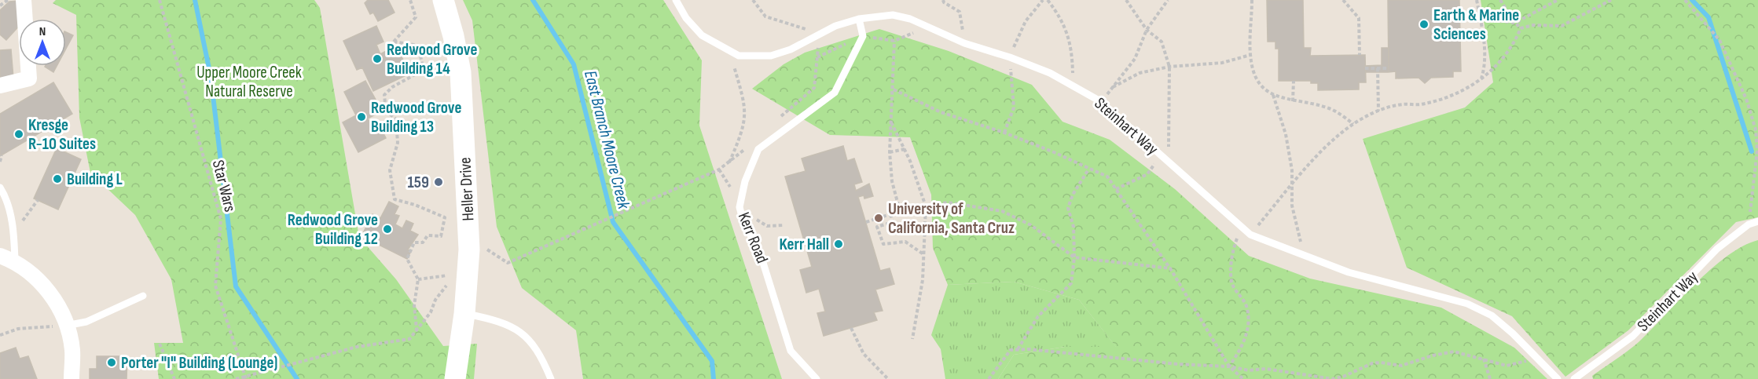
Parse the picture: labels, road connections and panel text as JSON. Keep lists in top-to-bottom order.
{
  "streets": {
    "main road": ["Heller Drive"],
    "lane": ["Steinhart Way", "Kerr Road"],
    "path": ["Star Wars"]
  },
  "water": ["East Branch Moore Creek"],
  "parks": ["Upper Moore Creek Natural Reserve"],
  "places": [
    "Earth & Marine Sciences",
    "Redwood Grove Building 14",
    "Redwood Grove Building 13",
    "Kresge R-10 Suites",
    "Building L",
    "159",
    "University of California, Santa Cruz",
    "Redwood Grove Building 12",
    "Kerr Hall",
    "Porter \"I\" Building (Lounge)"
  ],
  "north": "top"
}
